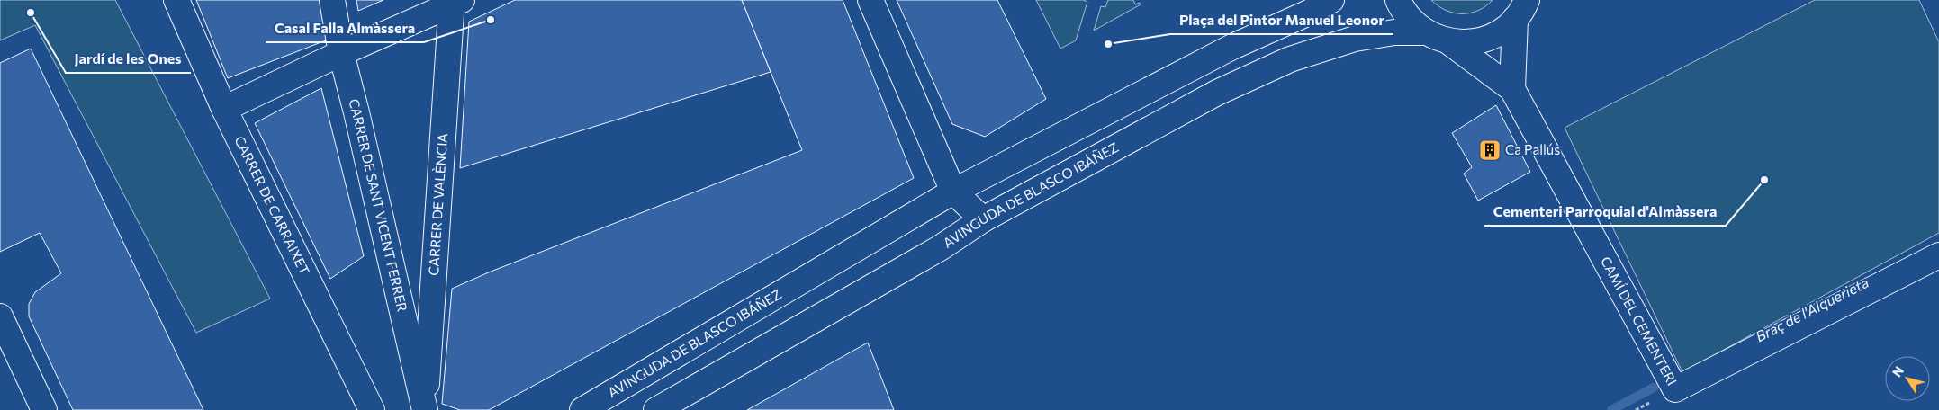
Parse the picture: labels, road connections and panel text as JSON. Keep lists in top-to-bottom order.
{
  "streets": {
    "street": [
      "AVINGUDA DE BLASCO IBÁÑEZ",
      "CARRER DE SANT VICENT FERRER",
      "CARRER DE VALÈNCIA",
      "CARRER DE CARRAIXET",
      "CAMÍ DEL CEMENTERI"
    ]
  },
  "crossings": [
    ["CARRER DE SANT VICENT FERRER", "CARRER DE VALÈNCIA"]
  ],
  "water": ["Braç de l'Alquerieta"],
  "places": {
    "other": [
      "Jardí de les Ones",
      "Casal Falla Almàssera",
      "Plaça del Pintor Manuel Leonor",
      "Cementeri Parroquial d'Almàssera"
    ],
    "building": ["Ca Pallús"]
  },
  "north": "top left"
}
